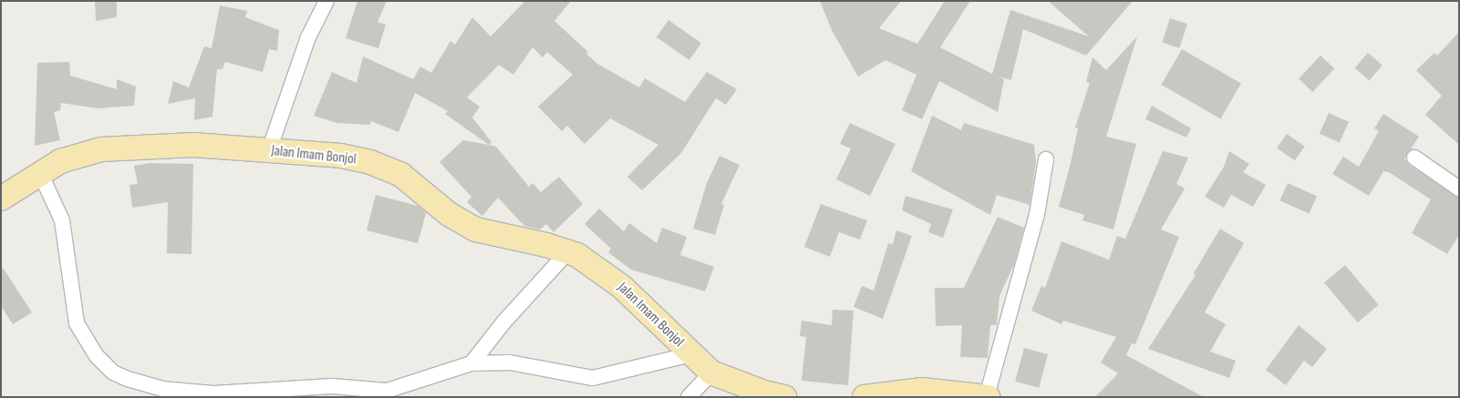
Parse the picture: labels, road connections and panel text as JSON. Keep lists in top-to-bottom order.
{
  "streets": {
    "main road": ["Jalan Imam Bonjol"]
  }
}
